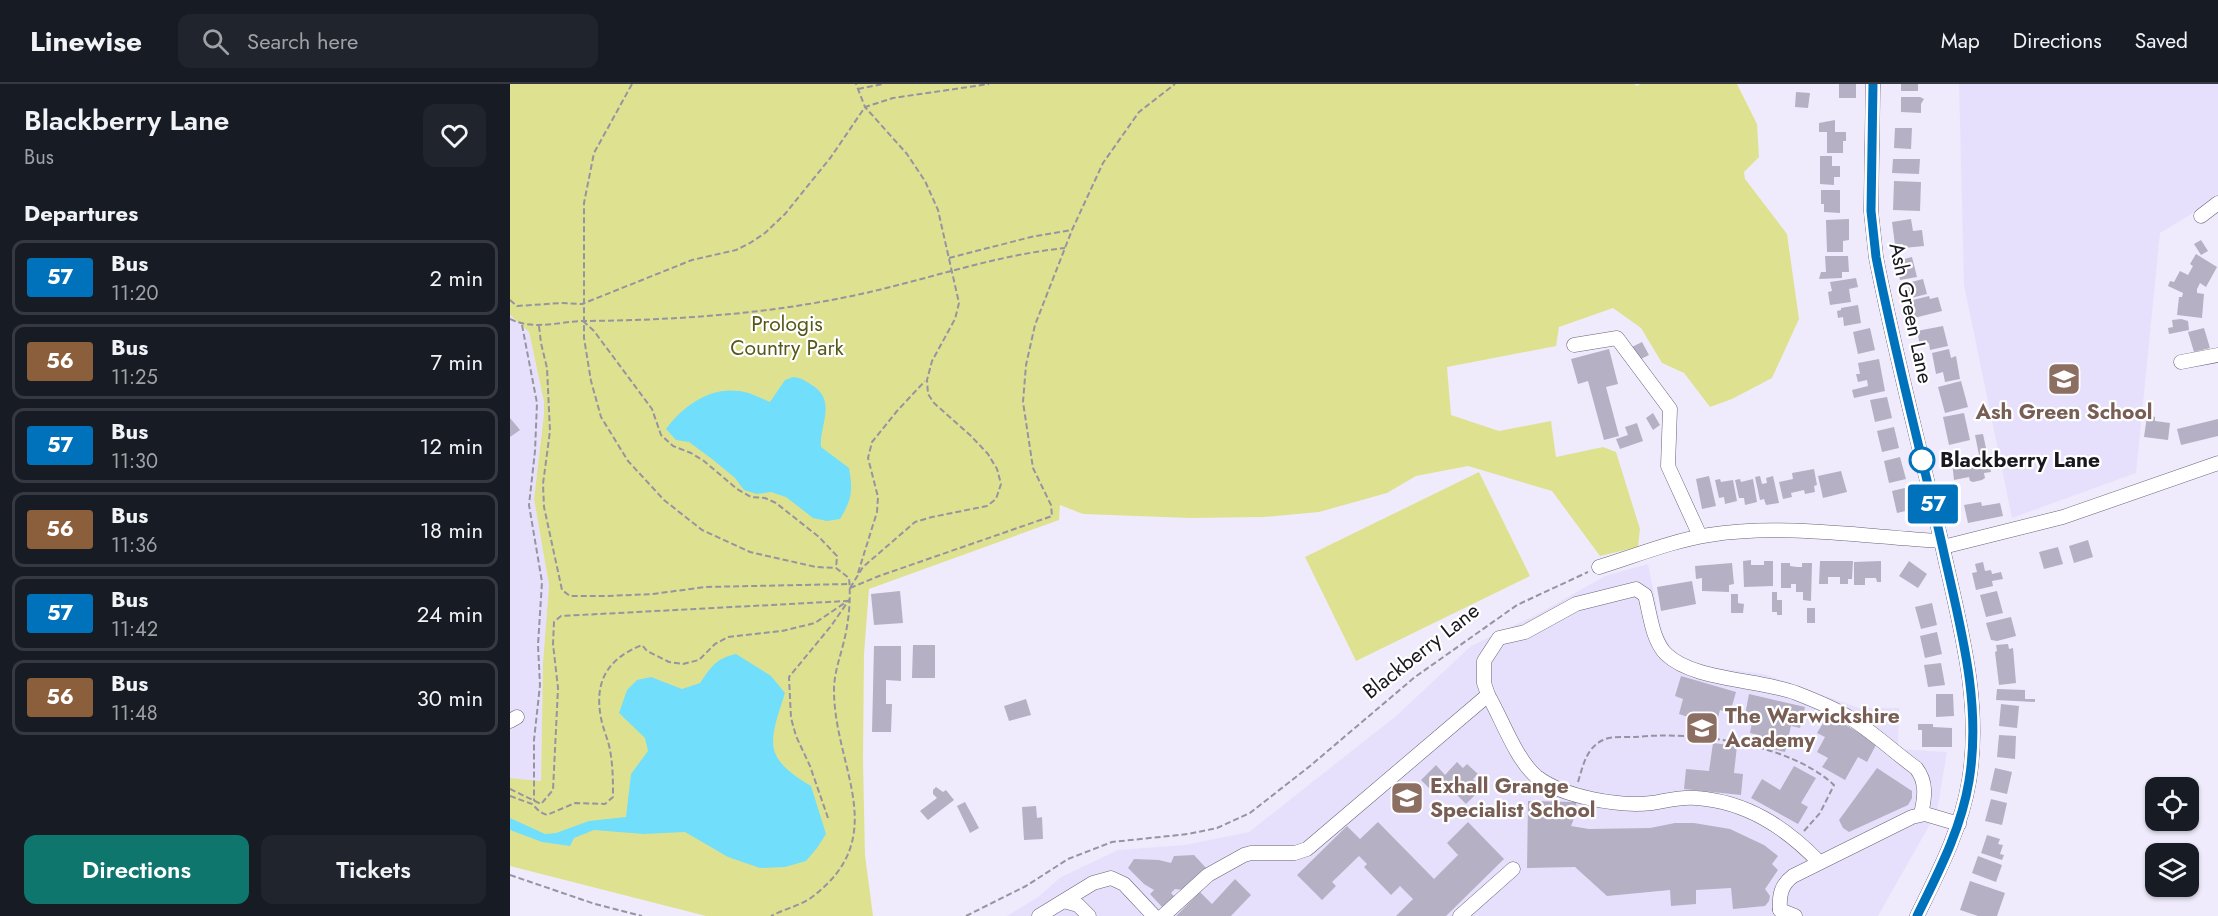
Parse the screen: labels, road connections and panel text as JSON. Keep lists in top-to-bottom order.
{
  "streets": {
    "street": ["Ash Green Lane"],
    "path": ["Blackberry Lane"]
  },
  "parks": ["Prologis Country Park"],
  "places": {
    "school or university": ["Ash Green School", "The Warwickshire Academy", "Exhall Grange Specialist School"],
    "other": ["Blackberry Lane"]
  },
  "lines": ["bus line 57"],
  "page": {
    "header": "Linewise",
    "search": "Search here",
    "nav": ["Map", "Directions", "Saved"],
    "heading": [
      ["Blackberry Lane", "Bus"],
      "Departures"
    ],
    "on_map": "57",
    "list": [
      {
        "mark": "57",
        "name": "Bus",
        "note": "11:20",
        "value": "2 min"
      },
      {
        "mark": "56",
        "name": "Bus",
        "note": "11:25",
        "value": "7 min"
      },
      {
        "mark": "57",
        "name": "Bus",
        "note": "11:30",
        "value": "12 min"
      },
      {
        "mark": "56",
        "name": "Bus",
        "note": "11:36",
        "value": "18 min"
      },
      {
        "mark": "57",
        "name": "Bus",
        "note": "11:42",
        "value": "24 min"
      },
      {
        "mark": "56",
        "name": "Bus",
        "note": "11:48",
        "value": "30 min"
      }
    ],
    "buttons": ["Directions", "Tickets"]
  }
}
